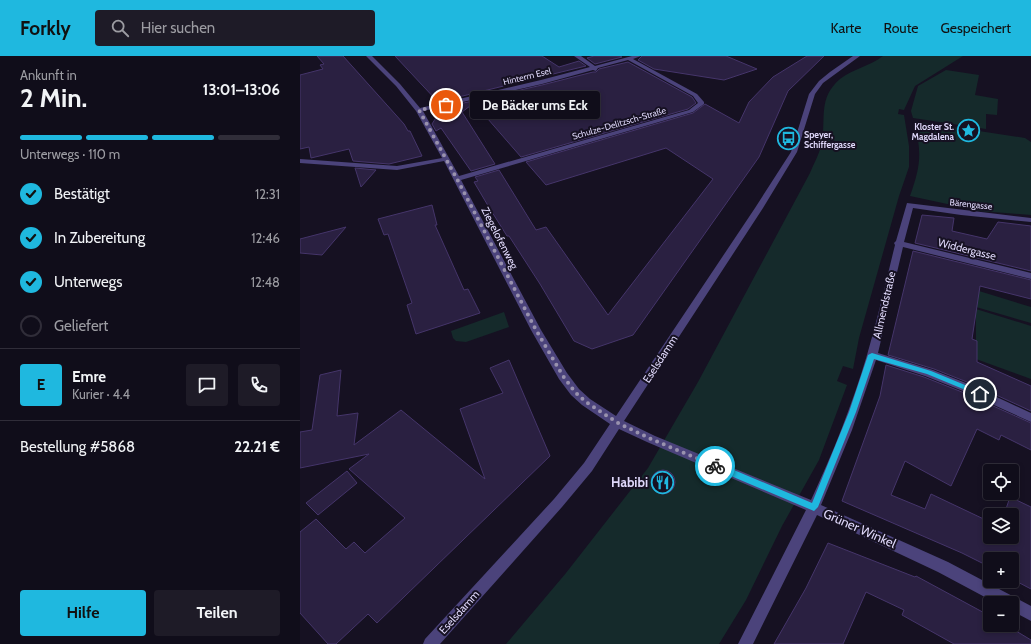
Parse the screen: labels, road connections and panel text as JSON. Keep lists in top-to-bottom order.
{
  "streets": {
    "street": [
      "Hinterm Esel",
      "Schulze-Delitzsch-Straße",
      "Bärengasse",
      "Ziegelofenweg",
      "Widdergasse",
      "Allmendstraße",
      "Eselsdamm",
      "Grüner Winkel"
    ]
  },
  "crossings": [
    ["Hinterm Esel", "Schulze-Delitzsch-Straße"],
    ["Hinterm Esel", "Ziegelofenweg"],
    ["Schulze-Delitzsch-Straße", "Ziegelofenweg"],
    ["Bärengasse", "Allmendstraße"],
    ["Ziegelofenweg", "Eselsdamm"],
    ["Ziegelofenweg", "Grüner Winkel"],
    ["Widdergasse", "Allmendstraße"],
    ["Allmendstraße", "Grüner Winkel"],
    ["Eselsdamm", "Grüner Winkel"]
  ],
  "places": {
    "other": ["De Bäcker ums Eck"],
    "place": ["Kloster St. Magdalena"],
    "bus stop": ["Speyer, Schiffergasse"],
    "restaurant": ["Habibi"]
  },
  "page": {
    "header": "Forkly",
    "search": "Hier suchen",
    "nav": ["Karte", "Route", "Gespeichert"],
    "heading": ["2 Min.", "Ankunft in", "13:01–13:06"],
    "panel": [
      "Emre",
      "Kurier · 4.4",
      "Bestellung #5868",
      "22.21 €"
    ],
    "bubble": "De Bäcker ums Eck",
    "bar": "Unterwegs · 110 m",
    "list": [
      ["Bestätigt", "12:31"],
      ["In Zubereitung", "12:46"],
      ["Unterwegs", "12:48"],
      "Geliefert"
    ],
    "round": "E",
    "map_buttons": ["+", "−"],
    "buttons": ["Hilfe", "Teilen"]
  }
}
